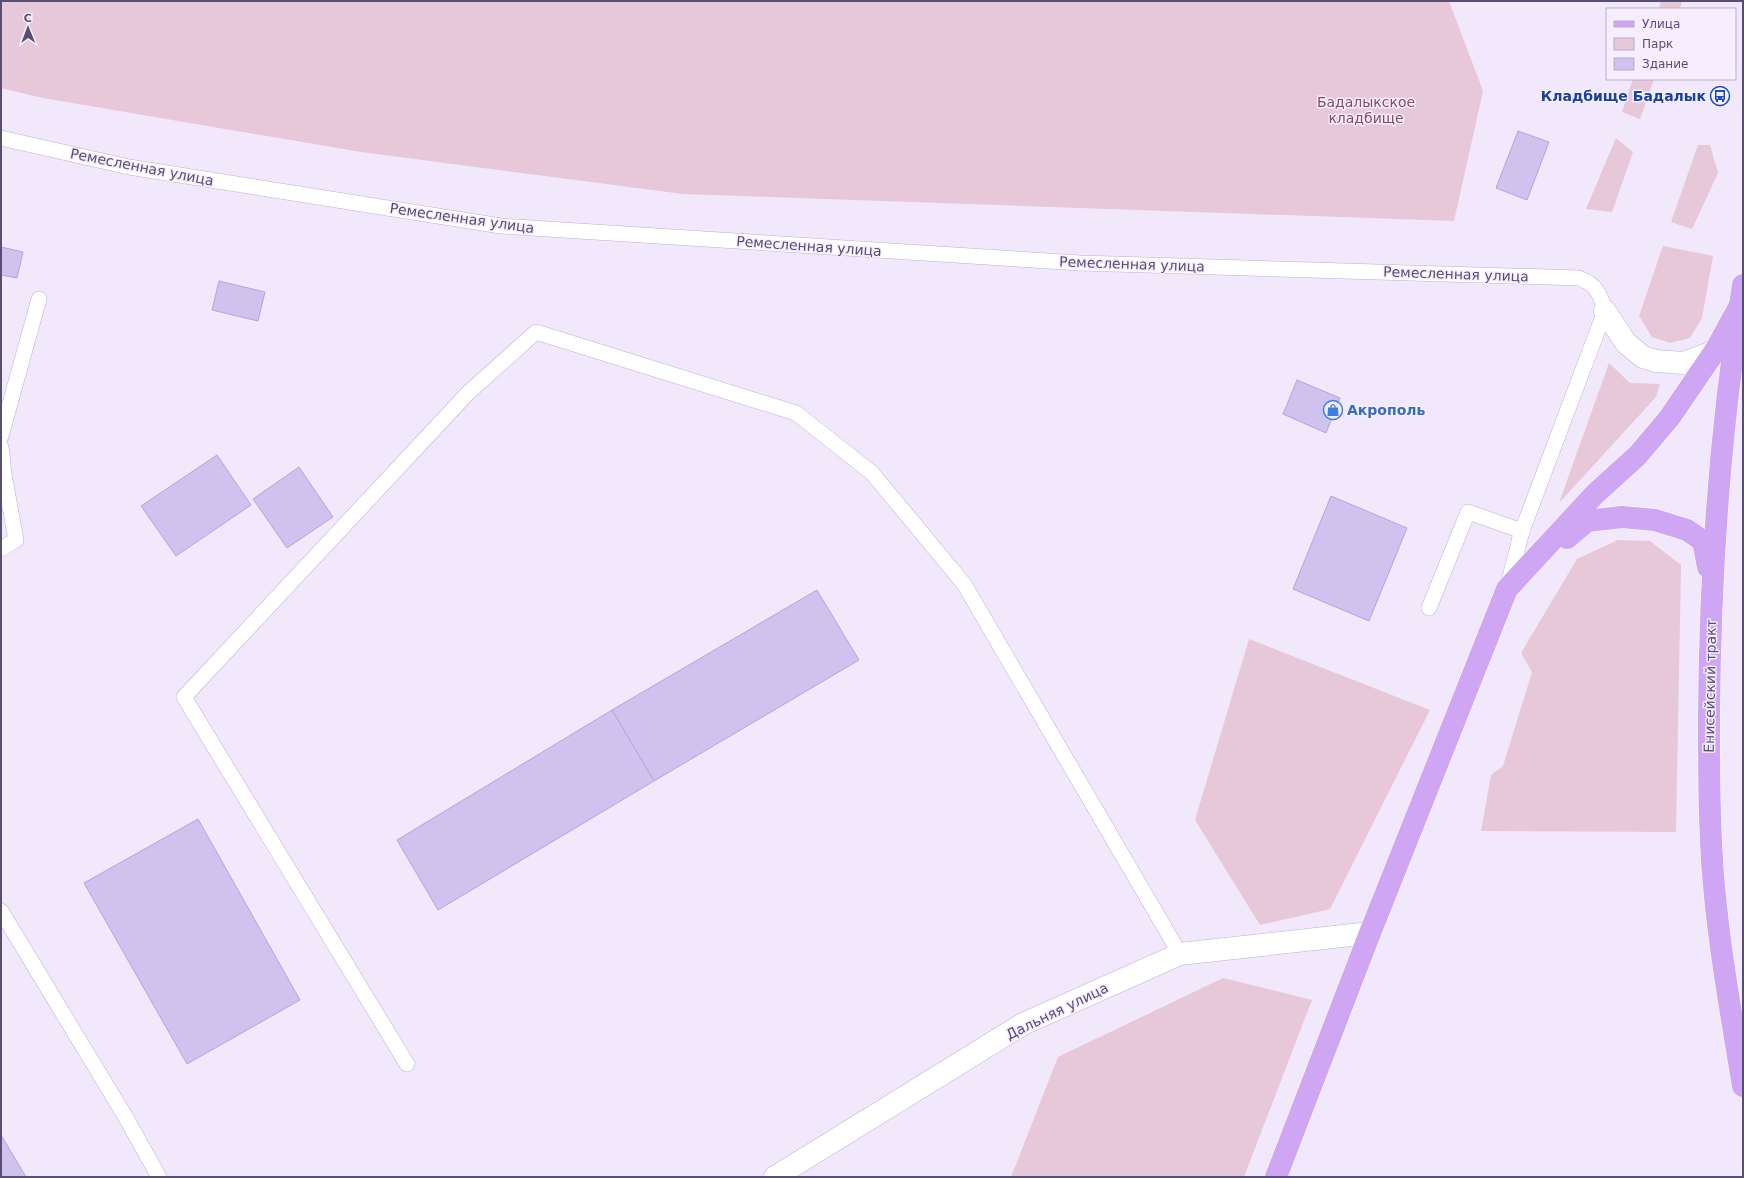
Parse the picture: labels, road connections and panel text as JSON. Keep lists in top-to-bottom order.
{
  "streets": {
    "main road": ["Енисейский тракт"],
    "street": ["Дальняя улица"],
    "lane": ["Ремесленная улица"]
  },
  "parks": ["Бадалыкское кладбище"],
  "places": {
    "bus stop": ["Кладбище Бадалык"],
    "shop": ["Акрополь"]
  },
  "legend": ["Улица", "Парк", "Здание"],
  "north": "top"
}
